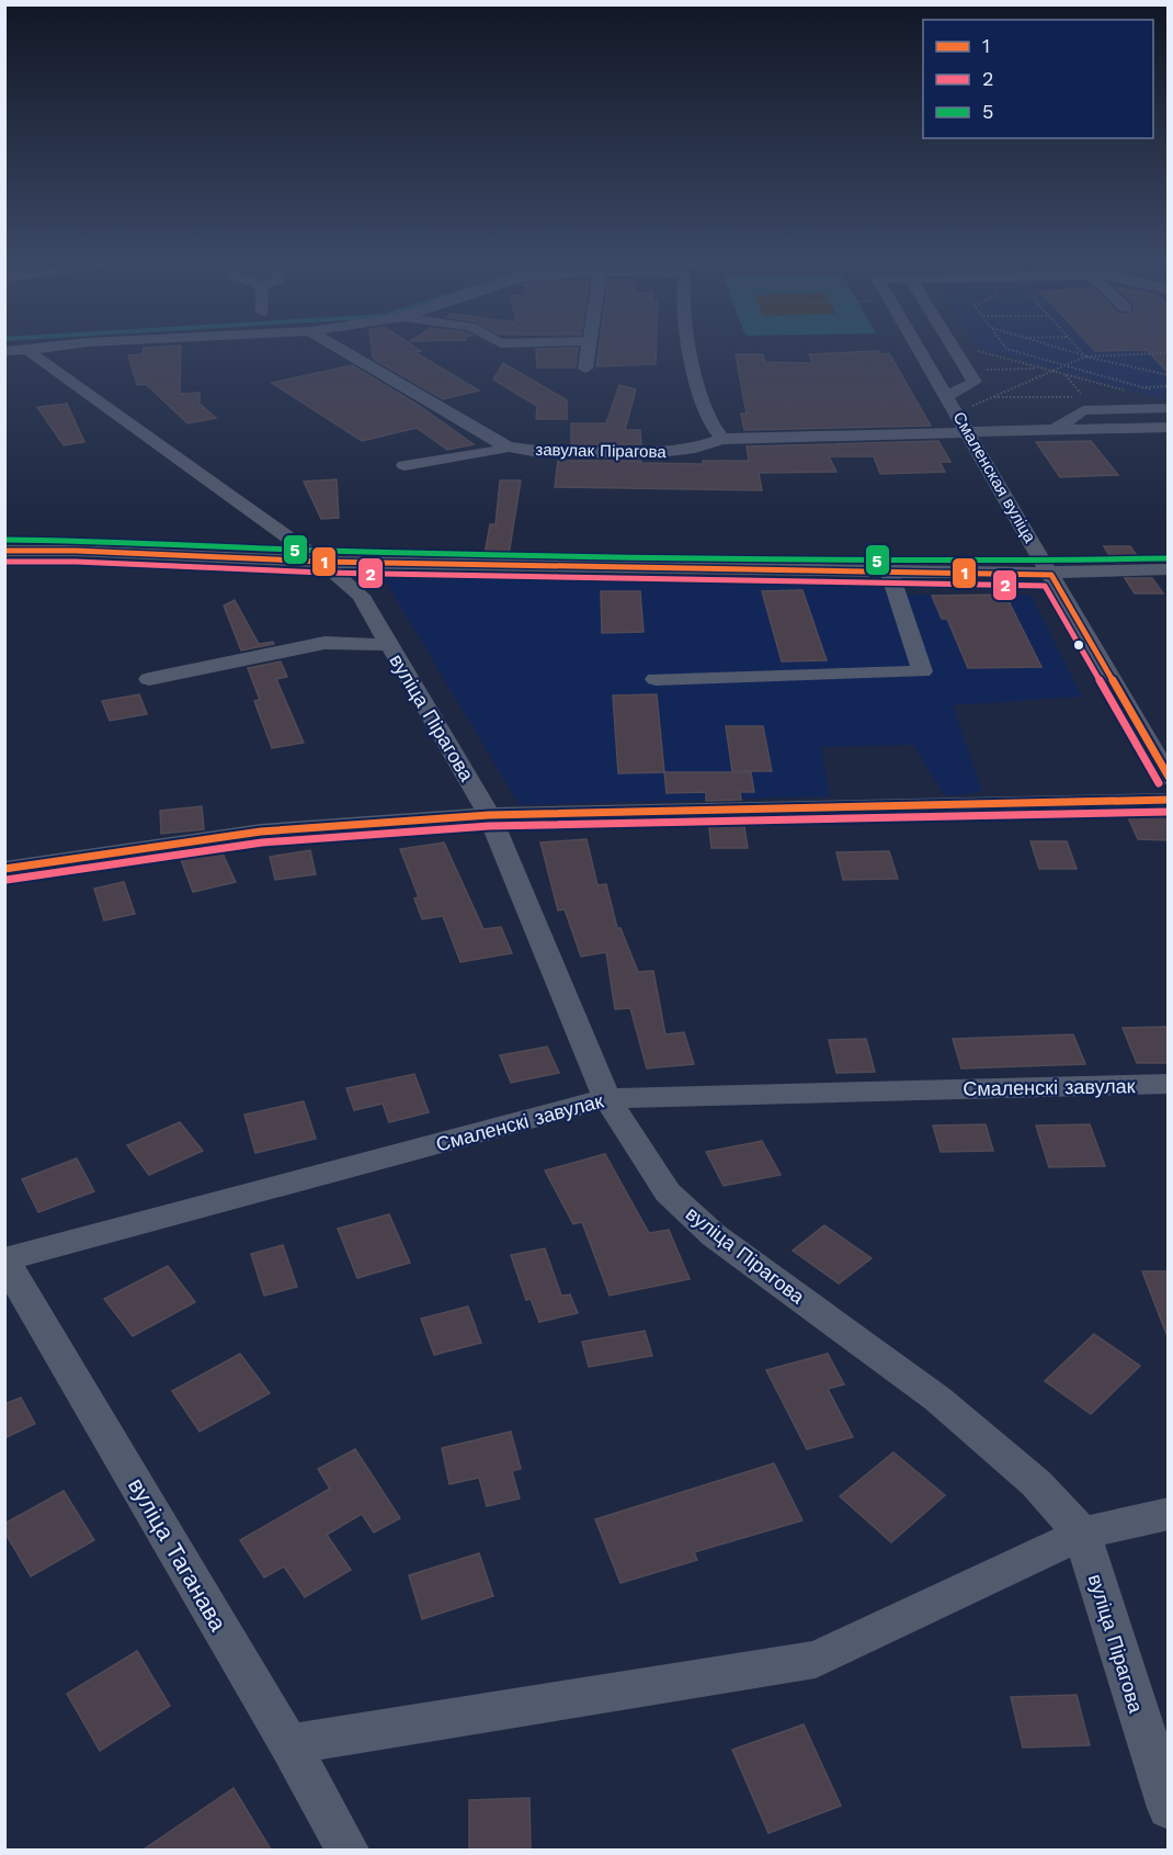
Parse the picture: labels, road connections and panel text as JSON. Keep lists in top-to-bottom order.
{
  "streets": {
    "street": [
      "завулак Пірагова",
      "Смаленская вуліца",
      "вуліца Пірагова",
      "Смаленскі завулак",
      "вуліца Таганава"
    ]
  },
  "crossings": [
    ["завулак Пірагова", "Смаленская вуліца"],
    ["вуліца Пірагова", "Смаленскі завулак"],
    ["Смаленскі завулак", "вуліца Таганава"]
  ],
  "lines": ["transit line 5", "transit line 1", "transit line 2"],
  "legend": ["1", "2", "5"]
}
